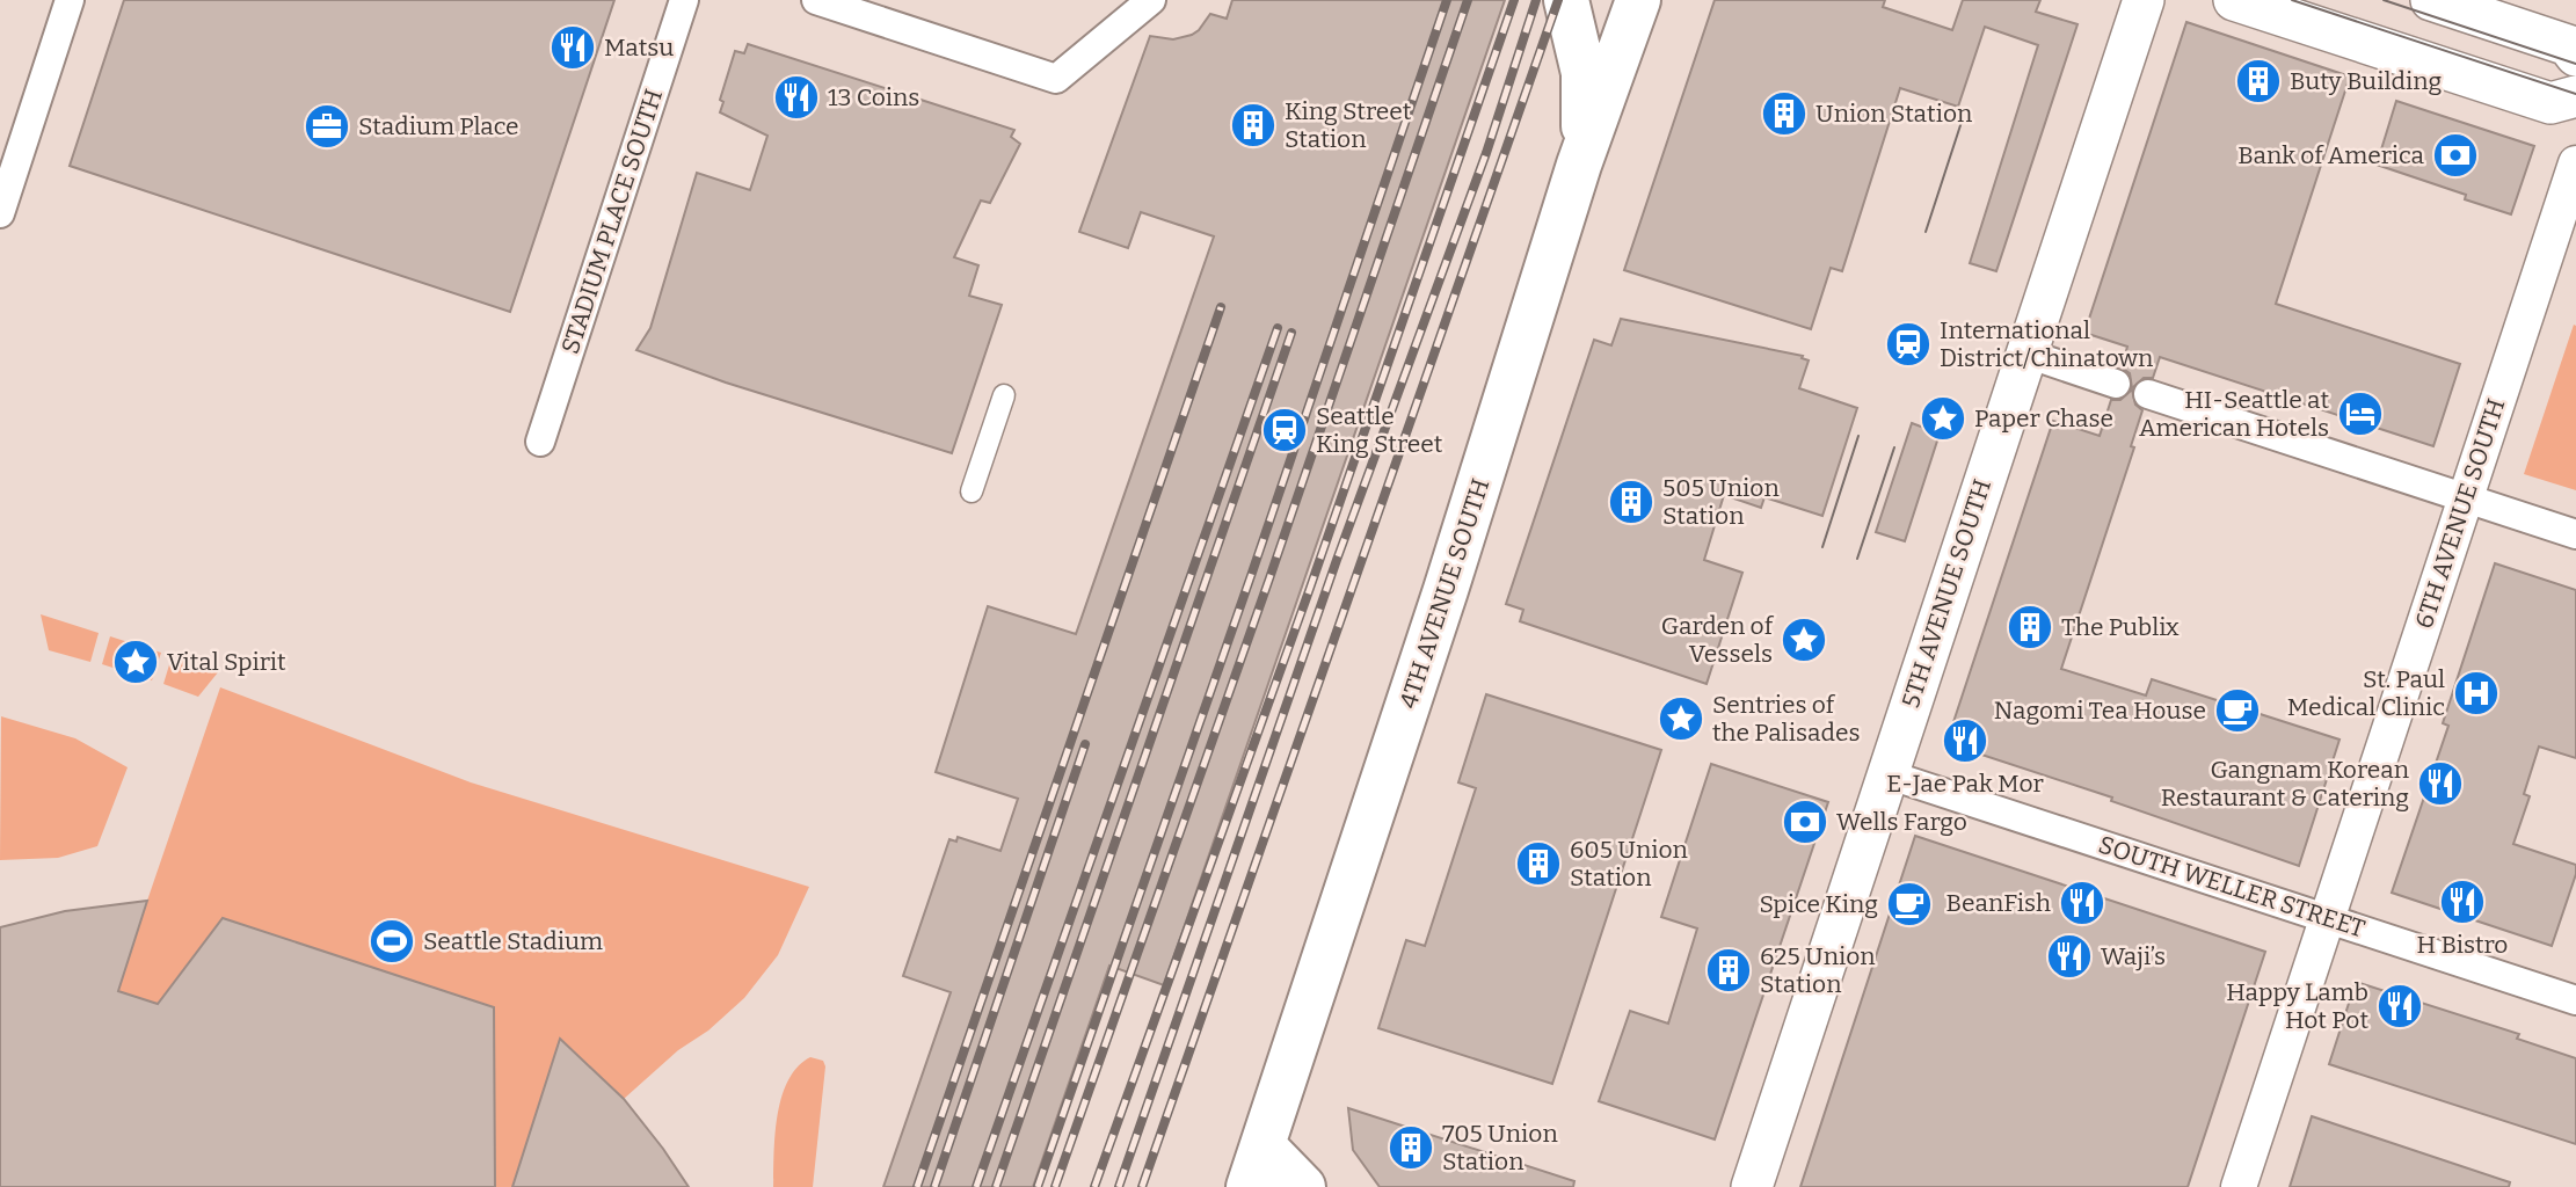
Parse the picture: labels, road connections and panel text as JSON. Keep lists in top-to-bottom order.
{
  "streets": {
    "main road": ["4TH AVENUE SOUTH", "5TH AVENUE SOUTH"],
    "street": ["STADIUM PLACE SOUTH", "6TH AVENUE SOUTH", "SOUTH WELLER STREET"]
  },
  "crossings": [
    ["6TH AVENUE SOUTH", "SOUTH WELLER STREET"],
    ["5TH AVENUE SOUTH", "SOUTH WELLER STREET"]
  ],
  "places": {
    "restaurant": [
      "Matsu",
      "13 Coins",
      "E-Jae Pak Mor",
      "Gangnam Korean Restaurant & Catering",
      "H Bistro",
      "BeanFish",
      "Waji’s",
      "Happy Lamb Hot Pot"
    ],
    "building": [
      "Buty Building",
      "Union Station",
      "King Street Station",
      "505 Union Station",
      "The Publix",
      "605 Union Station",
      "625 Union Station",
      "705 Union Station"
    ],
    "office": ["Stadium Place"],
    "bank": ["Bank of America", "Wells Fargo"],
    "station": ["International District/Chinatown", "Seattle King Street"],
    "hotel": ["HI-Seattle at American Hotels"],
    "place": [
      "Paper Chase",
      "Garden of Vessels",
      "Vital Spirit",
      "Sentries of the Palisades"
    ],
    "hospital": ["St. Paul Medical Clinic"],
    "cafe": ["Nagomi Tea House", "Spice King"],
    "sports": ["Seattle Stadium"]
  }
}
